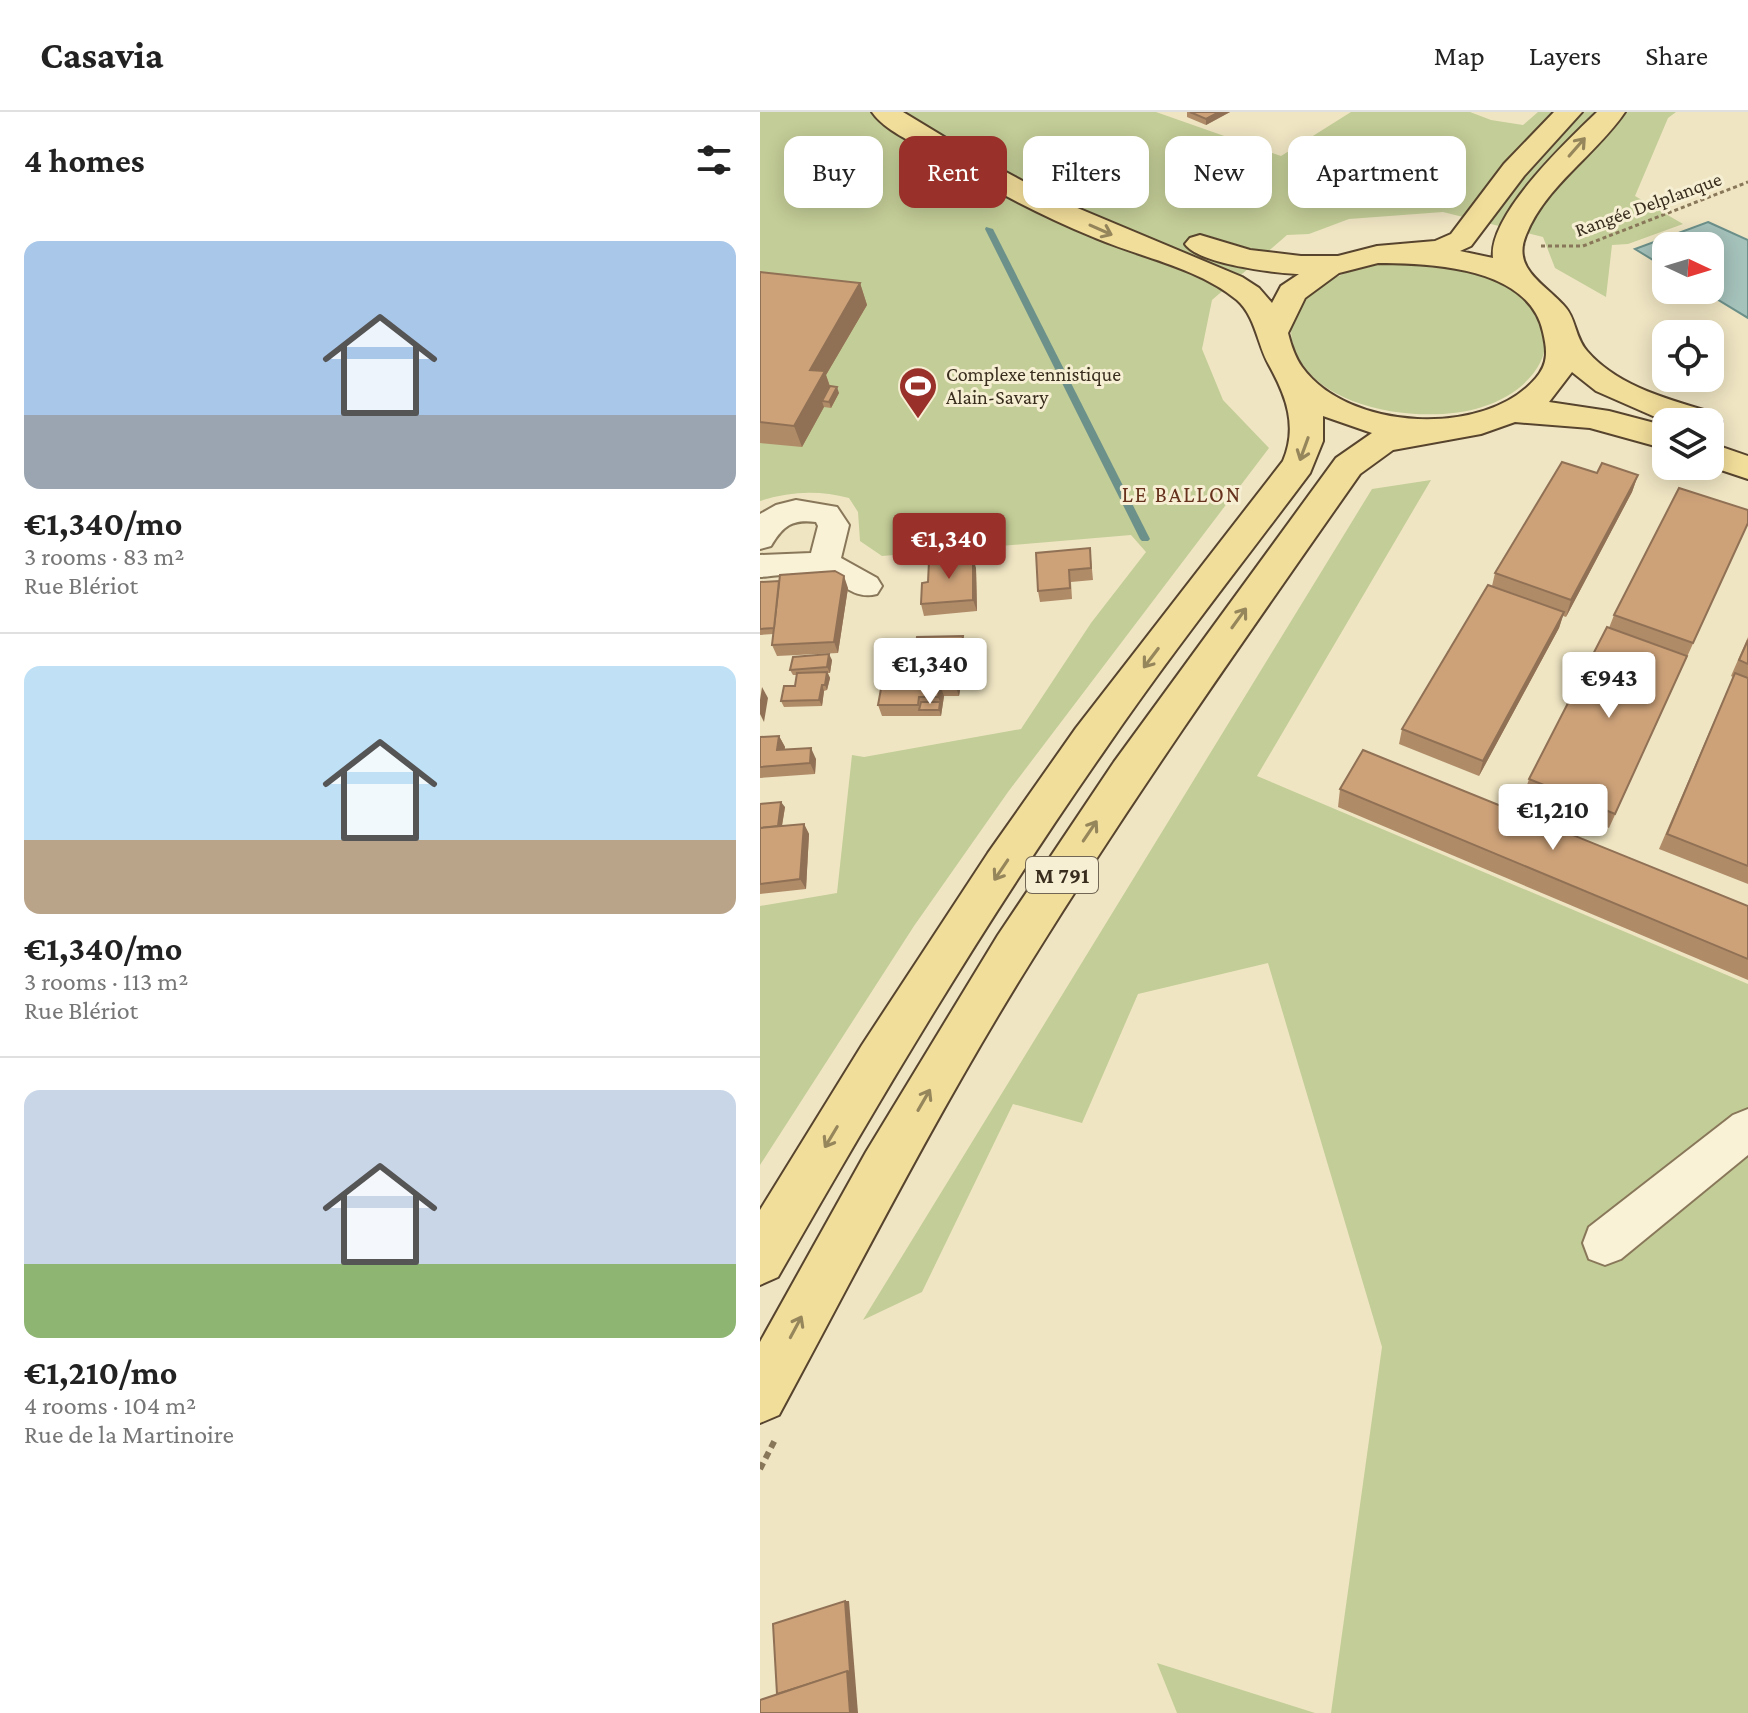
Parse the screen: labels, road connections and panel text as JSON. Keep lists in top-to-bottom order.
{
  "streets": {
    "main road": ["M 791"],
    "path": ["Rangée Delplanque"]
  },
  "districts": ["LE BALLON"],
  "places": {
    "sports": ["Complexe tennistique Alain-Savary"]
  },
  "north": "right",
  "page": {
    "header": "Casavia",
    "nav": ["Map", "Layers", "Share"],
    "heading": "4 homes",
    "chip": [
      "Buy",
      "Rent",
      "Filters",
      "New",
      "Apartment"
    ],
    "list": [
      {
        "name": "€1,340/mo",
        "note": "3 rooms · 83 m² · Rue Blériot"
      },
      {
        "name": "€1,340/mo",
        "note": "3 rooms · 113 m² · Rue Blériot"
      },
      {
        "name": "€1,210/mo",
        "note": "4 rooms · 104 m² · Rue de la Martinoire"
      }
    ],
    "price": [
      "€1,340",
      "€1,340",
      "€943",
      "€1,210"
    ]
  }
}
